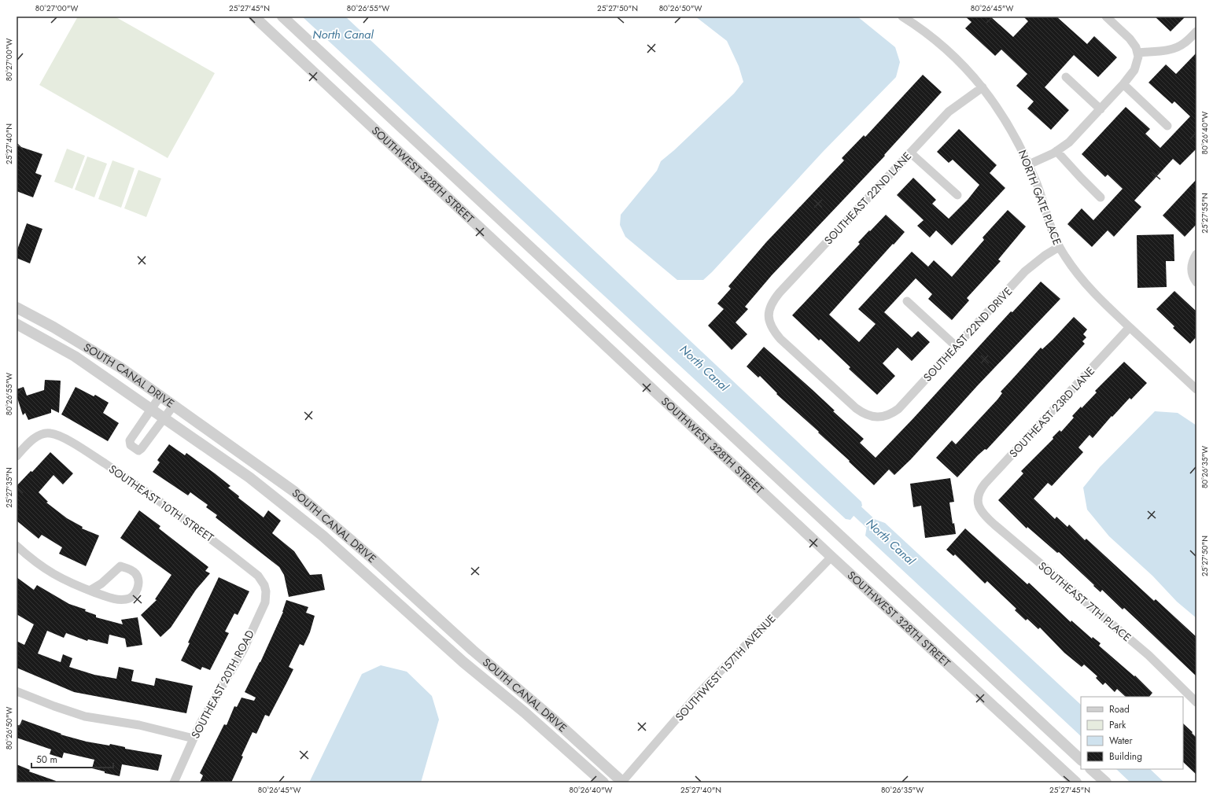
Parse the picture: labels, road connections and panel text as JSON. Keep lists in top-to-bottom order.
{
  "streets": {
    "street": [
      "SOUTHWEST 328TH STREET",
      "NORTH GATE PLACE",
      "SOUTHEAST 22ND LANE",
      "SOUTHEAST 22ND DRIVE",
      "SOUTH CANAL DRIVE",
      "SOUTHEAST 23RD LANE",
      "SOUTHEAST 10TH STREET",
      "SOUTHEAST 7TH PLACE",
      "SOUTHWEST 157TH AVENUE",
      "SOUTHEAST 20TH ROAD"
    ]
  },
  "crossings": [
    ["SOUTHWEST 328TH STREET", "SOUTHWEST 157TH AVENUE"],
    ["NORTH GATE PLACE", "SOUTHEAST 22ND LANE"],
    ["NORTH GATE PLACE", "SOUTHEAST 22ND DRIVE"],
    ["NORTH GATE PLACE", "SOUTHEAST 23RD LANE"],
    ["SOUTHEAST 22ND LANE", "SOUTHEAST 22ND DRIVE"],
    ["SOUTH CANAL DRIVE", "SOUTHWEST 157TH AVENUE"],
    ["SOUTHEAST 23RD LANE", "SOUTHEAST 7TH PLACE"],
    ["SOUTHEAST 10TH STREET", "SOUTHEAST 20TH ROAD"]
  ],
  "water": ["North Canal"],
  "legend": [
    "Road",
    "Park",
    "Water",
    "Building"
  ],
  "scale_bar": "50 m",
  "coordinates": [
    "80°27'00\"W",
    "25°27'45\"N",
    "80°26'55\"W",
    "25°27'50\"N",
    "80°26'50\"W",
    "80°26'45\"W",
    "80°26'40\"W",
    "25°27'40\"N",
    "25°27'55\"N",
    "80°26'35\"W",
    "25°27'35\"N"
  ]
}
